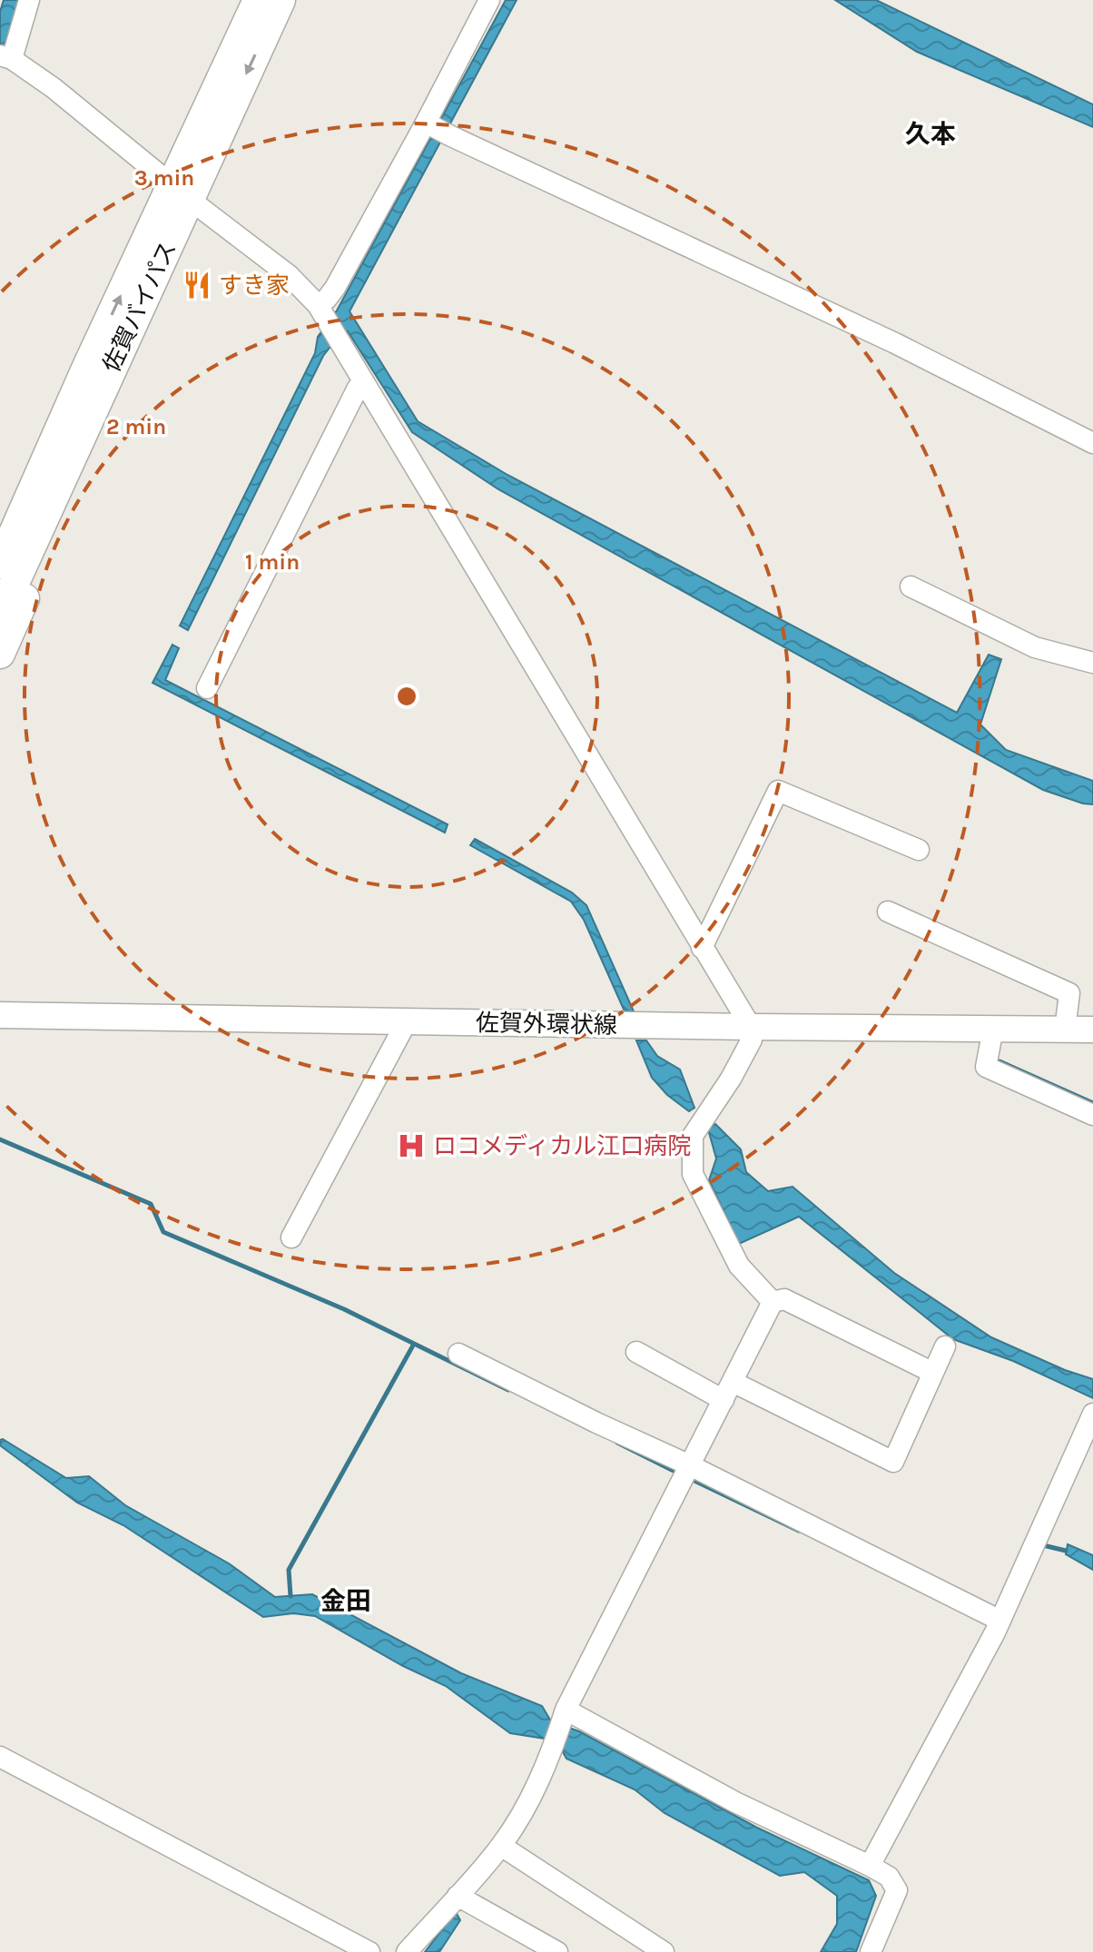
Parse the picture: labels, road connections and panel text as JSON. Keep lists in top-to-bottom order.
{
  "streets": {
    "highway": ["佐賀バイパス"],
    "main road": ["佐賀外環状線"]
  },
  "districts": ["久本", "金田"],
  "places": {
    "restaurant": ["すき家"],
    "hospital": ["ロコメディカル江口病院"]
  },
  "rings": ["3 min", "2 min", "1 min"]
}
